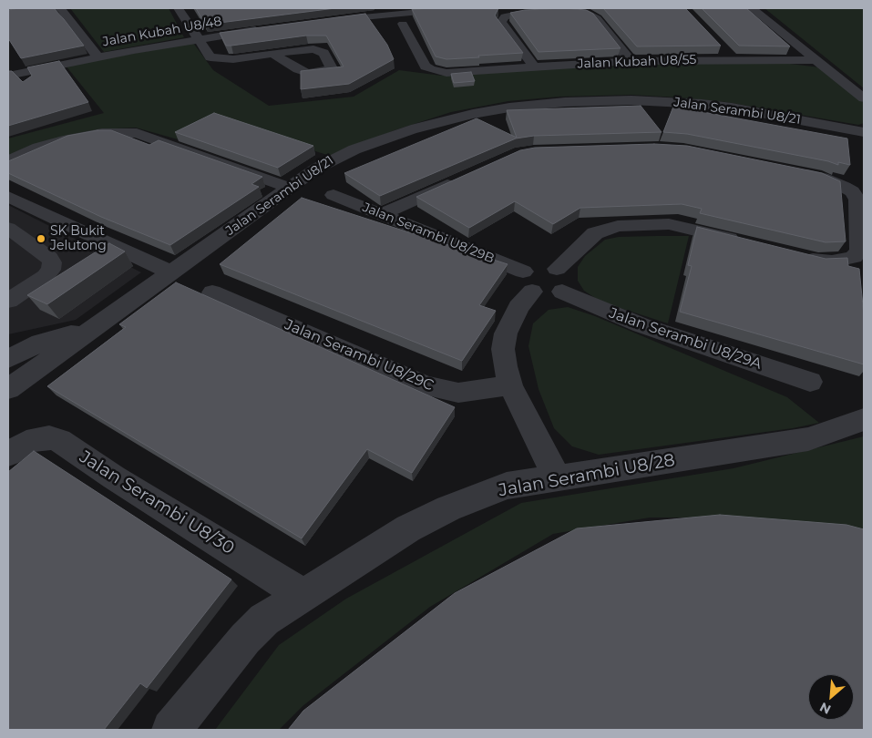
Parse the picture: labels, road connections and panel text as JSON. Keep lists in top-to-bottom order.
{
  "streets": {
    "street": [
      "Jalan Kubah U8/48",
      "Jalan Kubah U8/55",
      "Jalan Serambi U8/21",
      "Jalan Serambi U8/29B",
      "Jalan Serambi U8/29A",
      "Jalan Serambi U8/29C",
      "Jalan Serambi U8/28",
      "Jalan Serambi U8/30"
    ]
  },
  "crossings": [
    ["Jalan Serambi U8/29B", "Jalan Serambi U8/29A"],
    ["Jalan Serambi U8/28", "Jalan Serambi U8/30"]
  ],
  "places": ["SK Bukit Jelutong"],
  "north": "bottom left"
}
